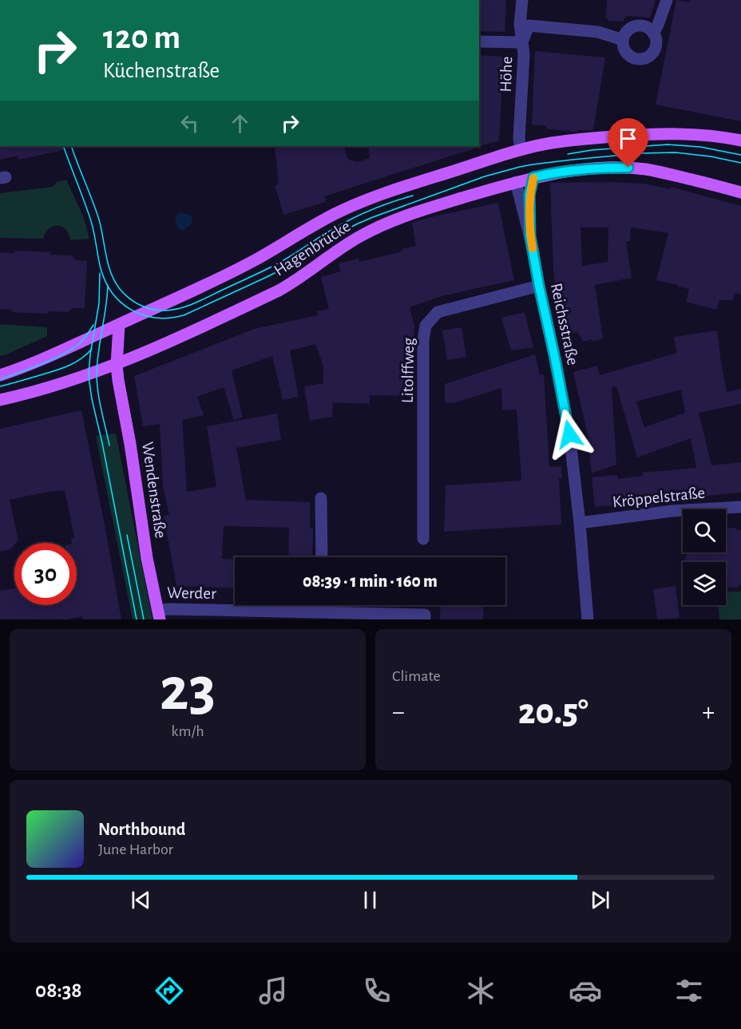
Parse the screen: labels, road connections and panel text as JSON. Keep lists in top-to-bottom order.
{
  "streets": {
    "main road": ["Hagenbrücke", "Wendenstraße"],
    "street": [
      "Höhe",
      "Reichsstraße",
      "Litolffweg",
      "Kröppelstraße",
      "Werder"
    ]
  },
  "crossings": [
    ["Höhe", "Hagenbrücke"],
    ["Hagenbrücke", "Reichsstraße"],
    ["Hagenbrücke", "Wendenstraße"],
    ["Reichsstraße", "Litolffweg"],
    ["Reichsstraße", "Kröppelstraße"],
    ["Wendenstraße", "Werder"]
  ],
  "page": {
    "turn": ["120 m", "Küchenstraße"],
    "limit": "30",
    "trip": "08:39 · 1 min · 160 m",
    "tile": [
      ["23", "km/h"],
      "Climate"
    ],
    "heat": ["−", "20.5°", "+"],
    "song": ["Northbound", "June Harbor"],
    "tabs": "08:38"
  }
}
